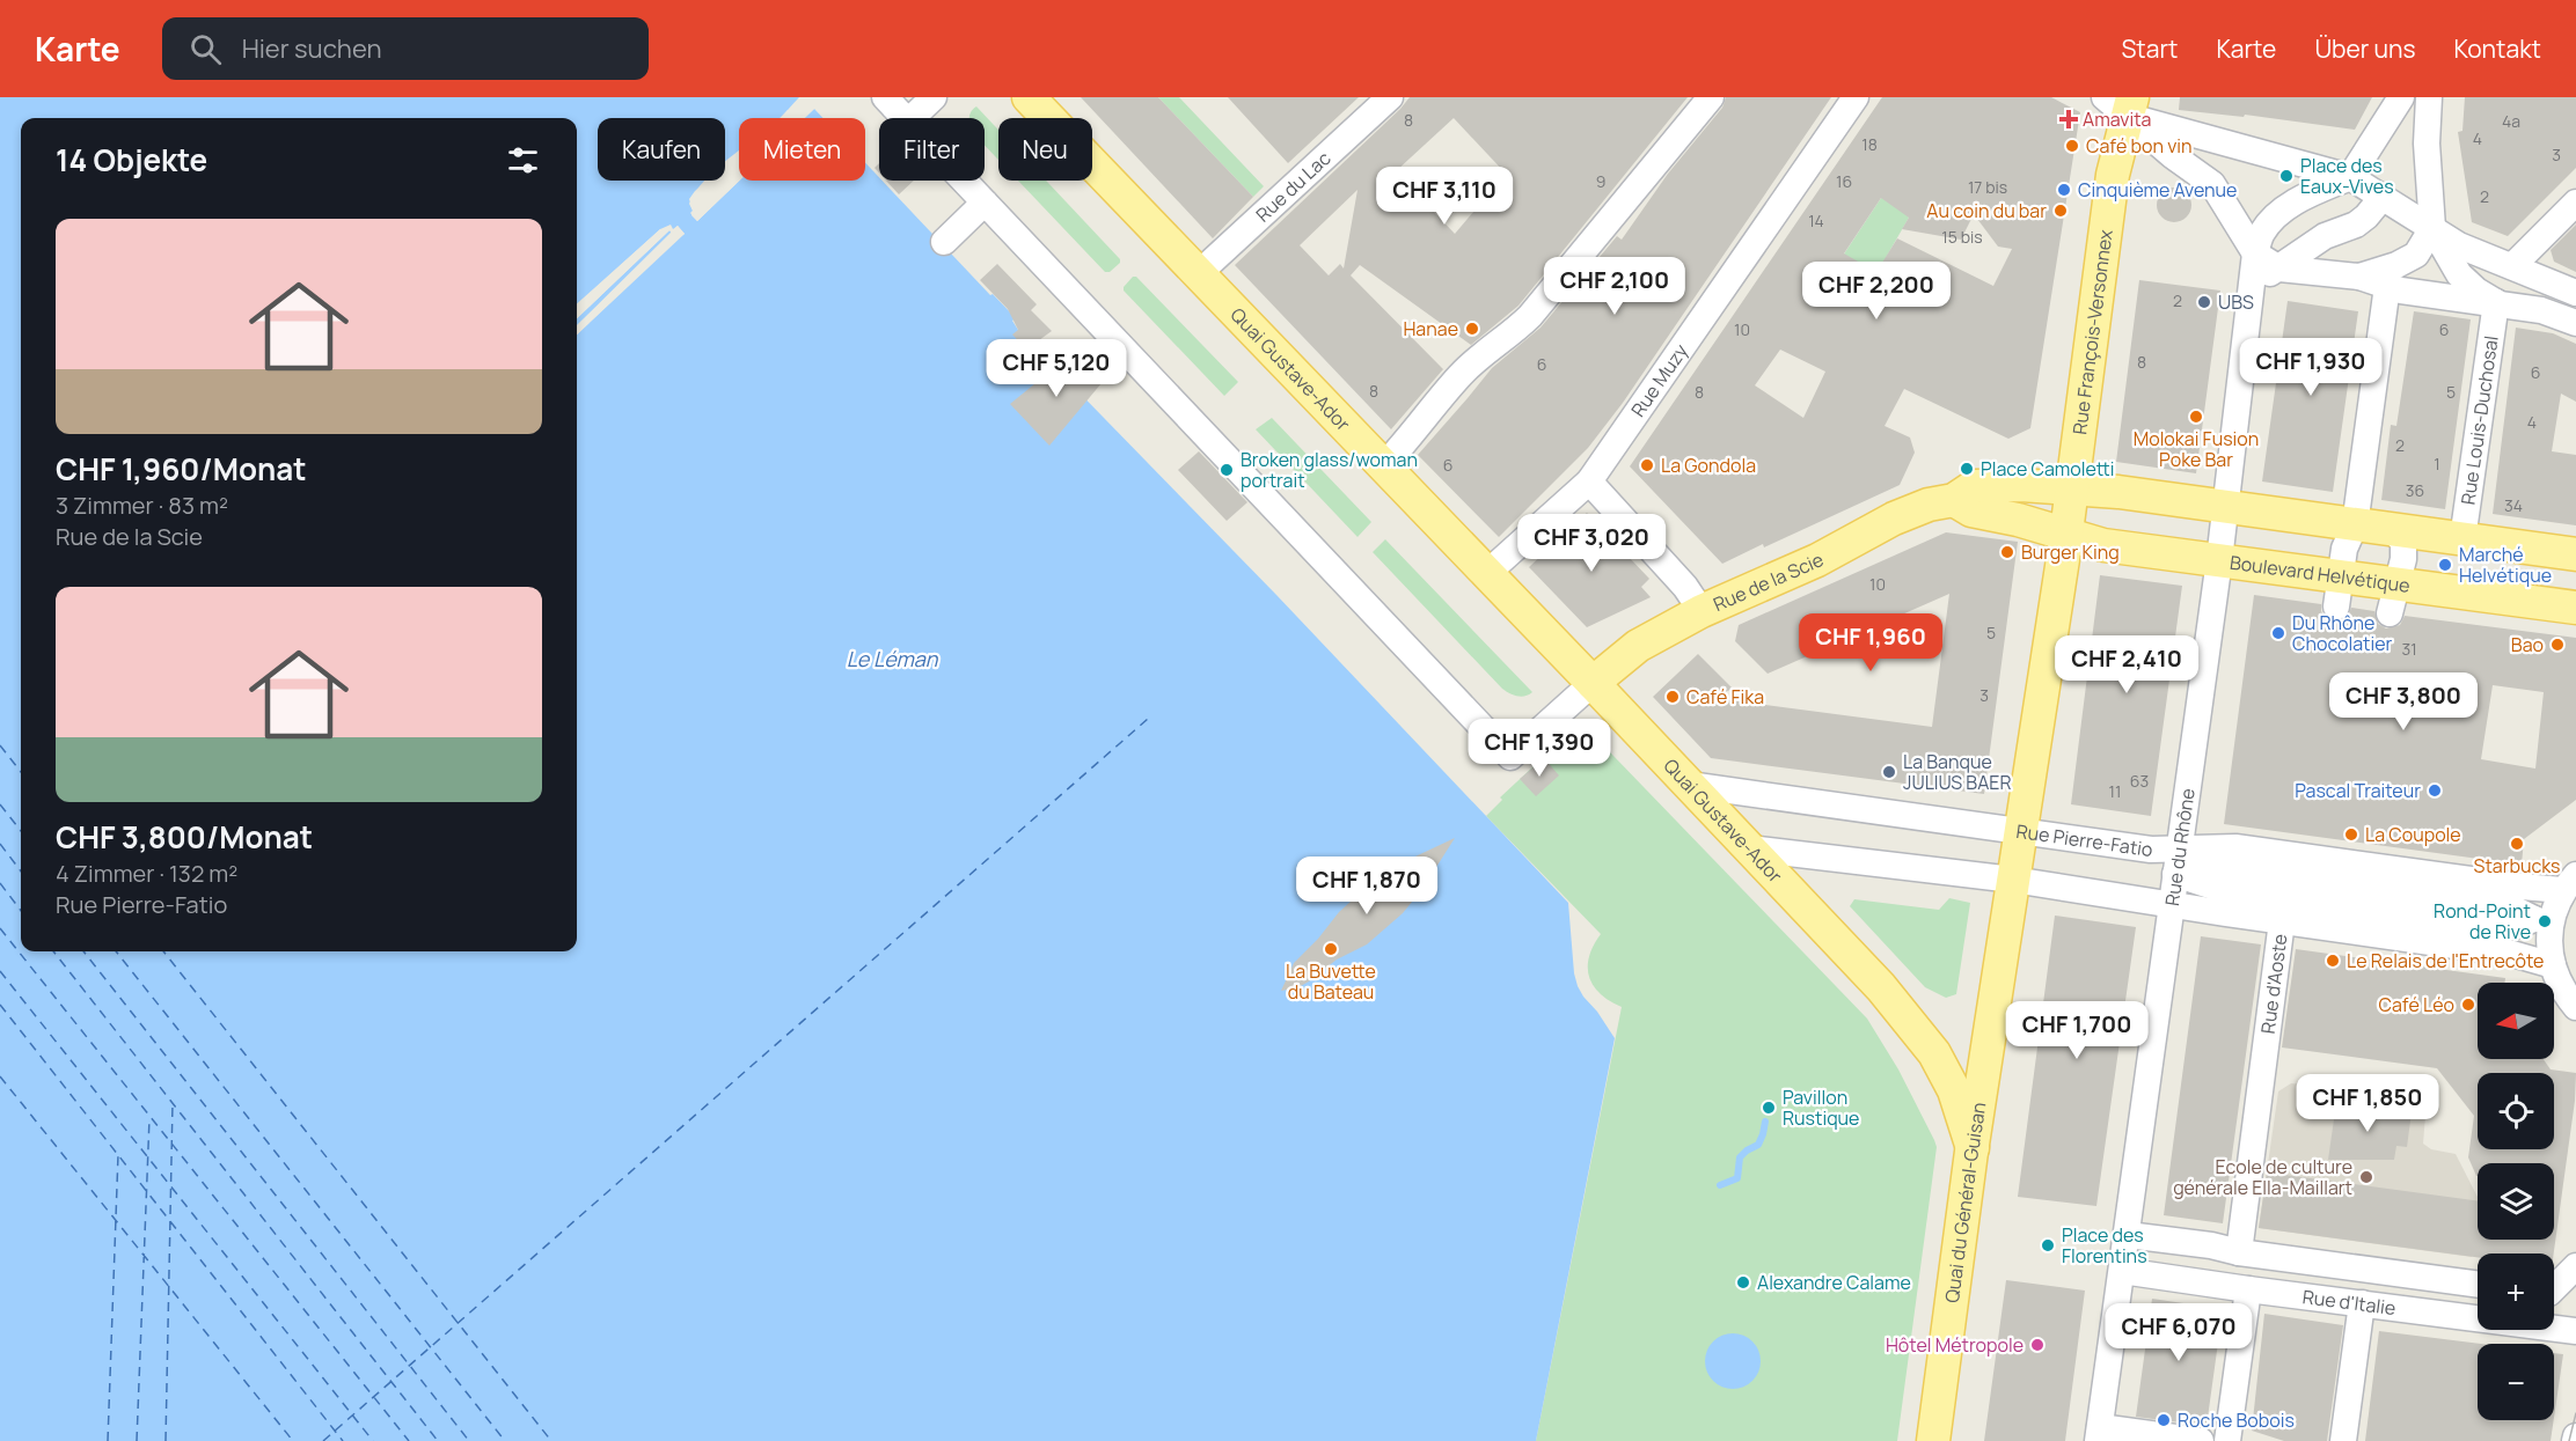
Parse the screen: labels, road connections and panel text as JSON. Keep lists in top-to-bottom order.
{
  "streets": {
    "main road": [
      "Rue François-Versonnex",
      "Quai Gustave-Ador",
      "Boulevard Helvétique",
      "Rue de la Scie",
      "Quai du Général-Guisan"
    ],
    "street": [
      "Rue du Lac",
      "Rue Muzy",
      "Rue Louis-Duchosal",
      "Rue Pierre-Fatio",
      "Rue du Rhône",
      "Rue d'Aoste",
      "Rue d'Italie"
    ]
  },
  "crossings": [
    ["Rue du Lac", "Quai Gustave-Ador"],
    ["Rue François-Versonnex", "Boulevard Helvétique"],
    ["Rue François-Versonnex", "Rue Pierre-Fatio"],
    ["Rue François-Versonnex", "Quai du Général-Guisan"],
    ["Quai Gustave-Ador", "Rue Muzy"],
    ["Quai Gustave-Ador", "Rue de la Scie"],
    ["Quai Gustave-Ador", "Rue Pierre-Fatio"],
    ["Quai Gustave-Ador", "Quai du Général-Guisan"],
    ["Boulevard Helvétique", "Rue du Rhône"],
    ["Rue Pierre-Fatio", "Rue du Rhône"],
    ["Rue du Rhône", "Rue d'Italie"],
    ["Rue d'Aoste", "Rue d'Italie"]
  ],
  "water": ["Le Léman"],
  "places": {
    "health": ["Amavita"],
    "other": [
      "Café bon vin",
      "Place des Eaux-Vives",
      "Cinquième Avenue",
      "Au coin du bar",
      "UBS",
      "Hanae",
      "Molokai Fusion Poke Bar",
      "La Gondola",
      "Place Camoletti",
      "Broken glass/woman portrait",
      "Burger King",
      "Marché Helvétique",
      "Du Rhône Chocolatier",
      "Bao",
      "Café Fika",
      "La Banque JULIUS BAER",
      "Pascal Traiteur",
      "La Coupole",
      "Starbucks",
      "Rond-Point de Rive",
      "La Buvette du Bateau",
      "Le Relais de l'Entrecôte",
      "Café Léo",
      "Pavillon Rustique",
      "Ecole de culture générale Ella-Maillart",
      "Place des Florentins",
      "Alexandre Calame",
      "Hôtel Métropole",
      "Roche Bobois"
    ]
  },
  "house_numbers": [
    "8",
    "4a",
    "4",
    "18",
    "3",
    "9",
    "16",
    "17 bis",
    "2",
    "14",
    "15 bis",
    "2",
    "10",
    "6",
    "8",
    "6",
    "6",
    "8",
    "8",
    "5",
    "4",
    "2",
    "1",
    "6",
    "36",
    "34",
    "10",
    "5",
    "31",
    "3",
    "63",
    "11"
  ],
  "north": "left",
  "page": {
    "header": "Karte",
    "search": "Hier suchen",
    "nav": [
      "Start",
      "Karte",
      "Über uns",
      "Kontakt"
    ],
    "chip": [
      "Kaufen",
      "Mieten",
      "Filter",
      "Neu"
    ],
    "heading": "14 Objekte",
    "price": [
      "CHF 3,110",
      "CHF 2,100",
      "CHF 2,200",
      "CHF 1,930",
      "CHF 5,120",
      "CHF 3,020",
      "CHF 1,960",
      "CHF 2,410",
      "CHF 3,800",
      "CHF 1,390",
      "CHF 1,870",
      "CHF 1,700",
      "CHF 1,850",
      "CHF 6,070"
    ],
    "list": [
      {
        "name": "CHF 1,960/Monat",
        "note": "3 Zimmer · 83 m² · Rue de la Scie"
      },
      {
        "name": "CHF 3,800/Monat",
        "note": "4 Zimmer · 132 m² · Rue Pierre-Fatio"
      }
    ],
    "map_buttons": ["+", "−"]
  }
}
